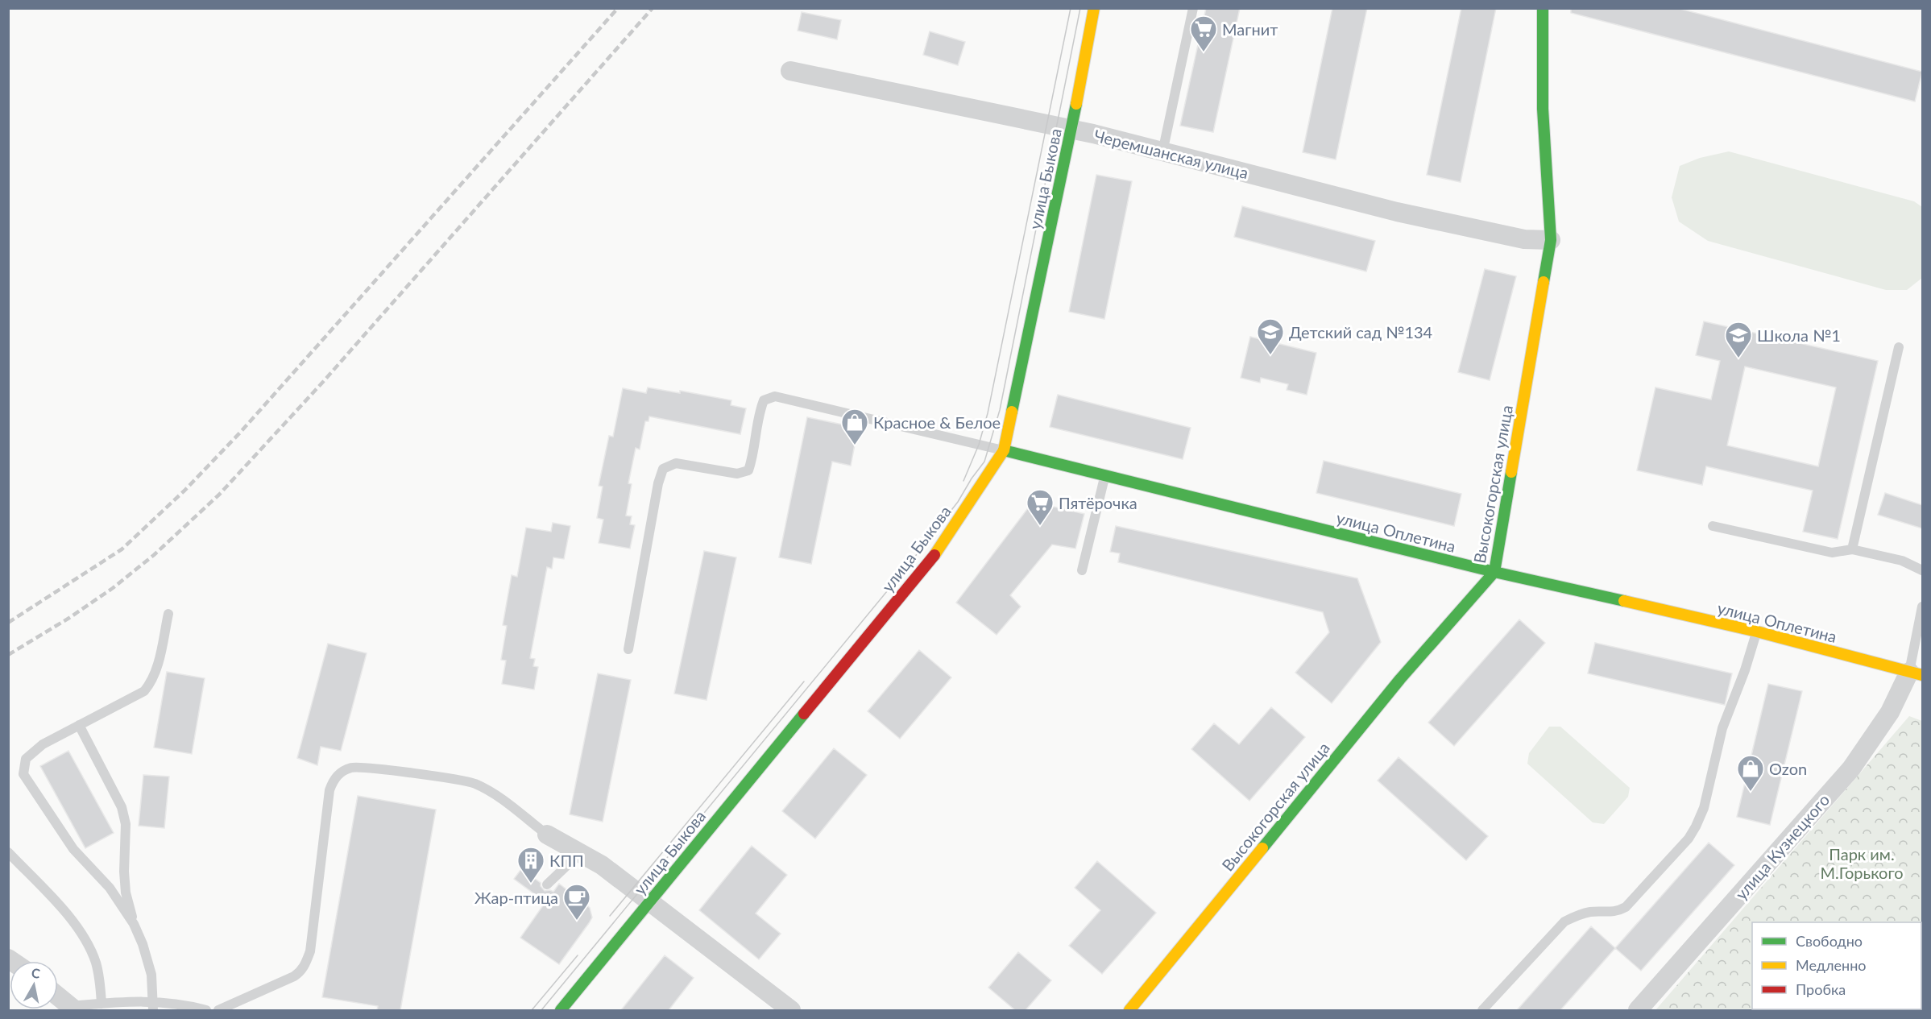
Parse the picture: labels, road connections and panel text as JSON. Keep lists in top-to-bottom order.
{
  "streets": {
    "street": [
      "Черемшанская улица",
      "улица Быкова",
      "Высокогорская улица",
      "улица Оплетина",
      "улица Кузнецкого"
    ]
  },
  "crossings": [
    ["Черемшанская улица", "улица Быкова"],
    ["Черемшанская улица", "Высокогорская улица"],
    ["улица Быкова", "улица Оплетина"],
    ["Высокогорская улица", "улица Оплетина"],
    ["улица Оплетина", "улица Кузнецкого"]
  ],
  "parks": ["Парк им. М.Горького"],
  "places": {
    "supermarket": ["Магнит", "Пятёрочка"],
    "school or university": ["Детский сад №134", "Школа №1"],
    "shop": ["Красное & Белое", "Ozon"],
    "building": ["КПП"],
    "cafe": ["Жар-птица"]
  },
  "legend": ["Свободно", "Медленно", "Пробка"],
  "north": "top"
}
